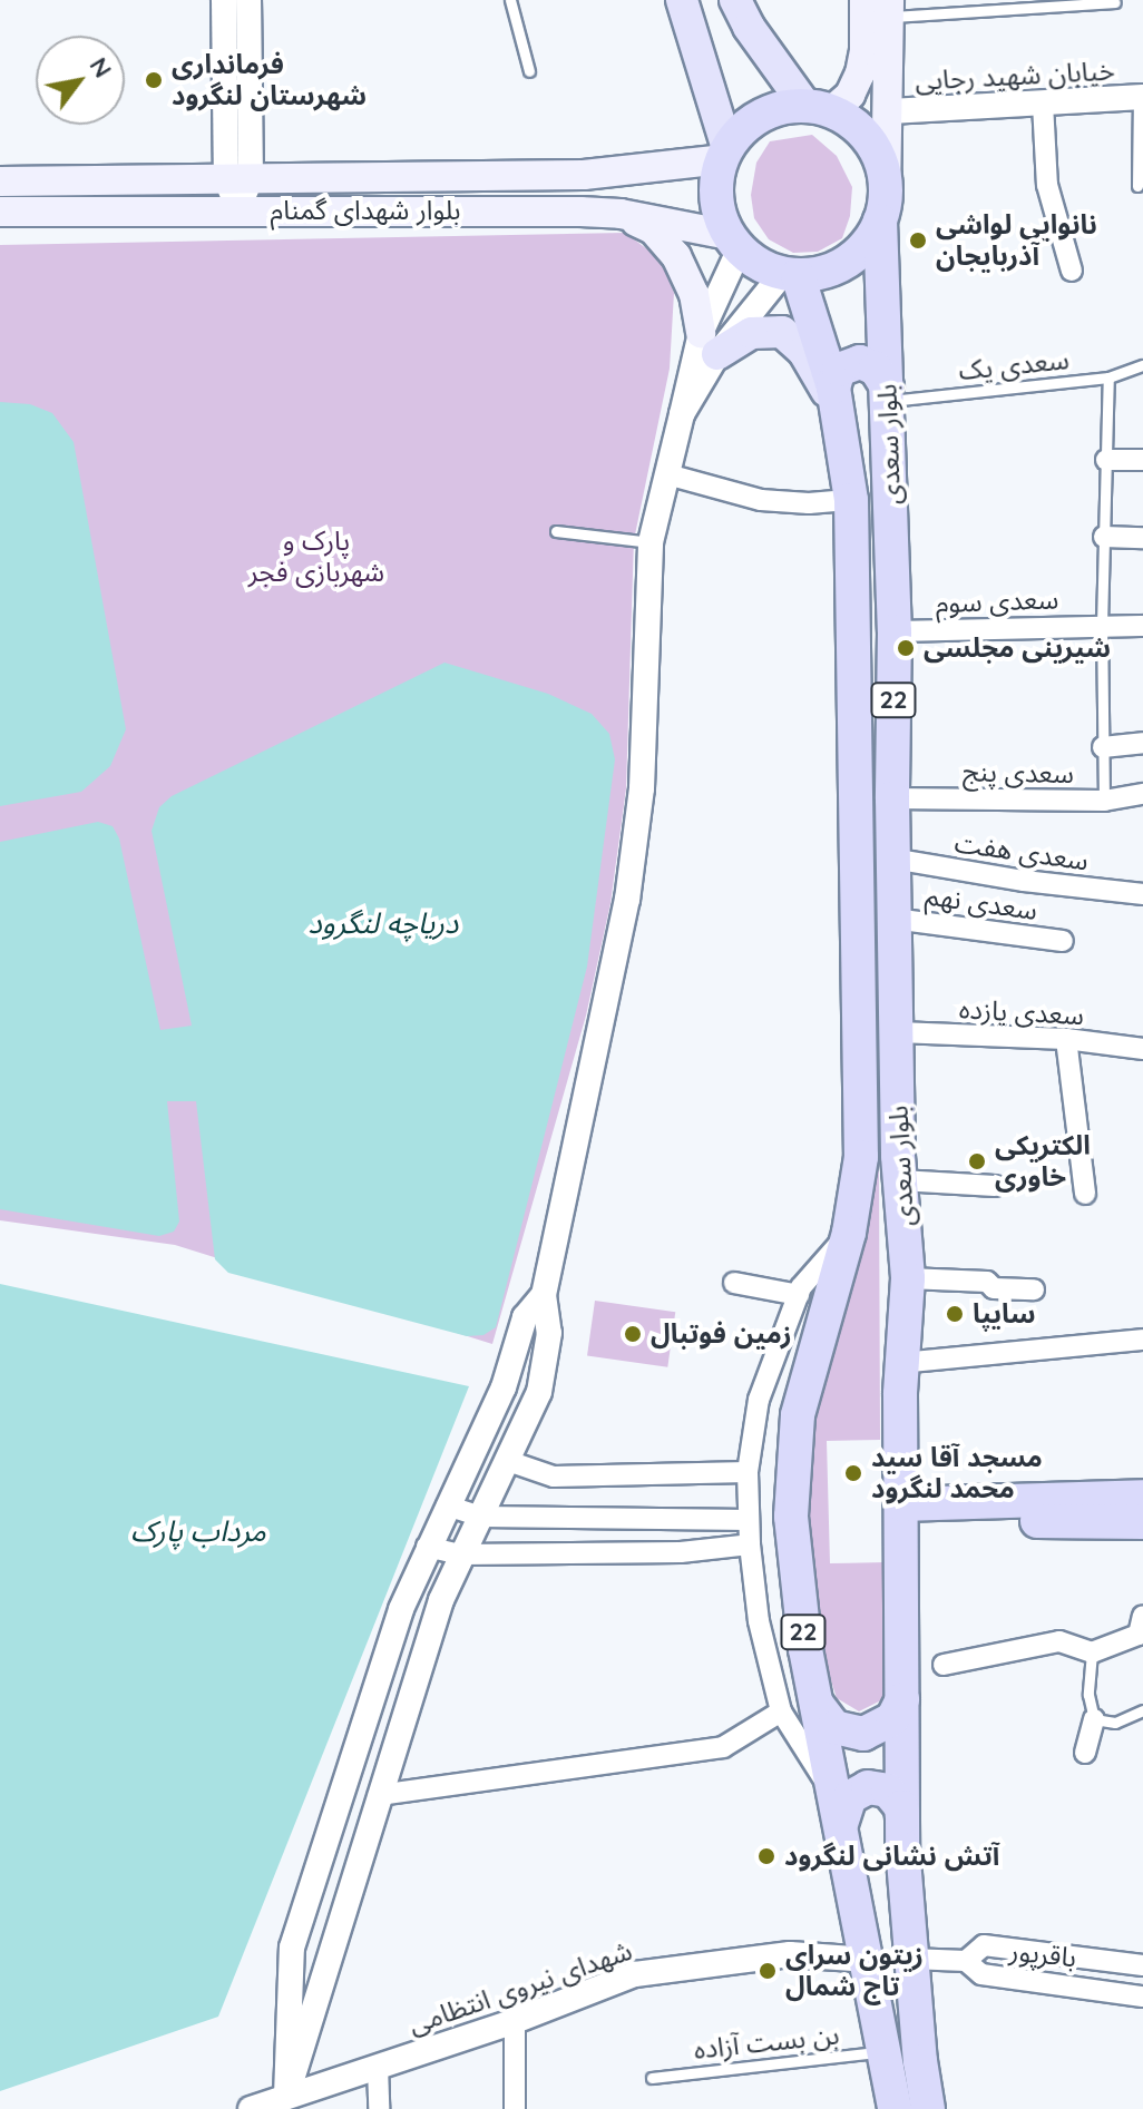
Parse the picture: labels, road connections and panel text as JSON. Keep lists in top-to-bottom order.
{
  "streets": {
    "highway": ["بلوار سعدی", "22"],
    "main road": ["بلوار شهدای گمنام"],
    "street": [
      "خیابان شهید رجایی",
      "سعدی سوم",
      "سعدی پنج",
      "سعدی هفت",
      "سعدی نهم",
      "سعدی یازده",
      "باقرپور",
      "شهدای نیروی انتظامی"
    ],
    "lane": ["سعدی یک", "بن بست آزاده"]
  },
  "crossings": [
    ["بلوار شهدای گمنام", "بلوار سعدی"],
    ["بلوار شهدای گمنام", "22"],
    ["سعدی یک", "بلوار سعدی"],
    ["بلوار سعدی", "سعدی سوم"],
    ["بلوار سعدی", "22"],
    ["بلوار سعدی", "سعدی پنج"],
    ["بلوار سعدی", "سعدی هفت"],
    ["بلوار سعدی", "سعدی نهم"],
    ["بلوار سعدی", "سعدی یازده"],
    ["بلوار سعدی", "شهدای نیروی انتظامی"],
    ["بلوار سعدی", "بن بست آزاده"]
  ],
  "water": ["دریاچه لنگرود", "مرداب پارک"],
  "parks": ["پارک و شهربازی فجر"],
  "places": [
    "فرمانداری شهرستان لنگرود",
    "نانوایی لواشی آذربایجان",
    "شیرینی مجلسی",
    "الکتریکی خاوری",
    "سایپا",
    "زمین فوتبال",
    "مسجد آقا سید محمد لنگرود",
    "آتش نشانی لنگرود",
    "زیتون سرای تاج شمال"
  ],
  "north": "top right"
}
